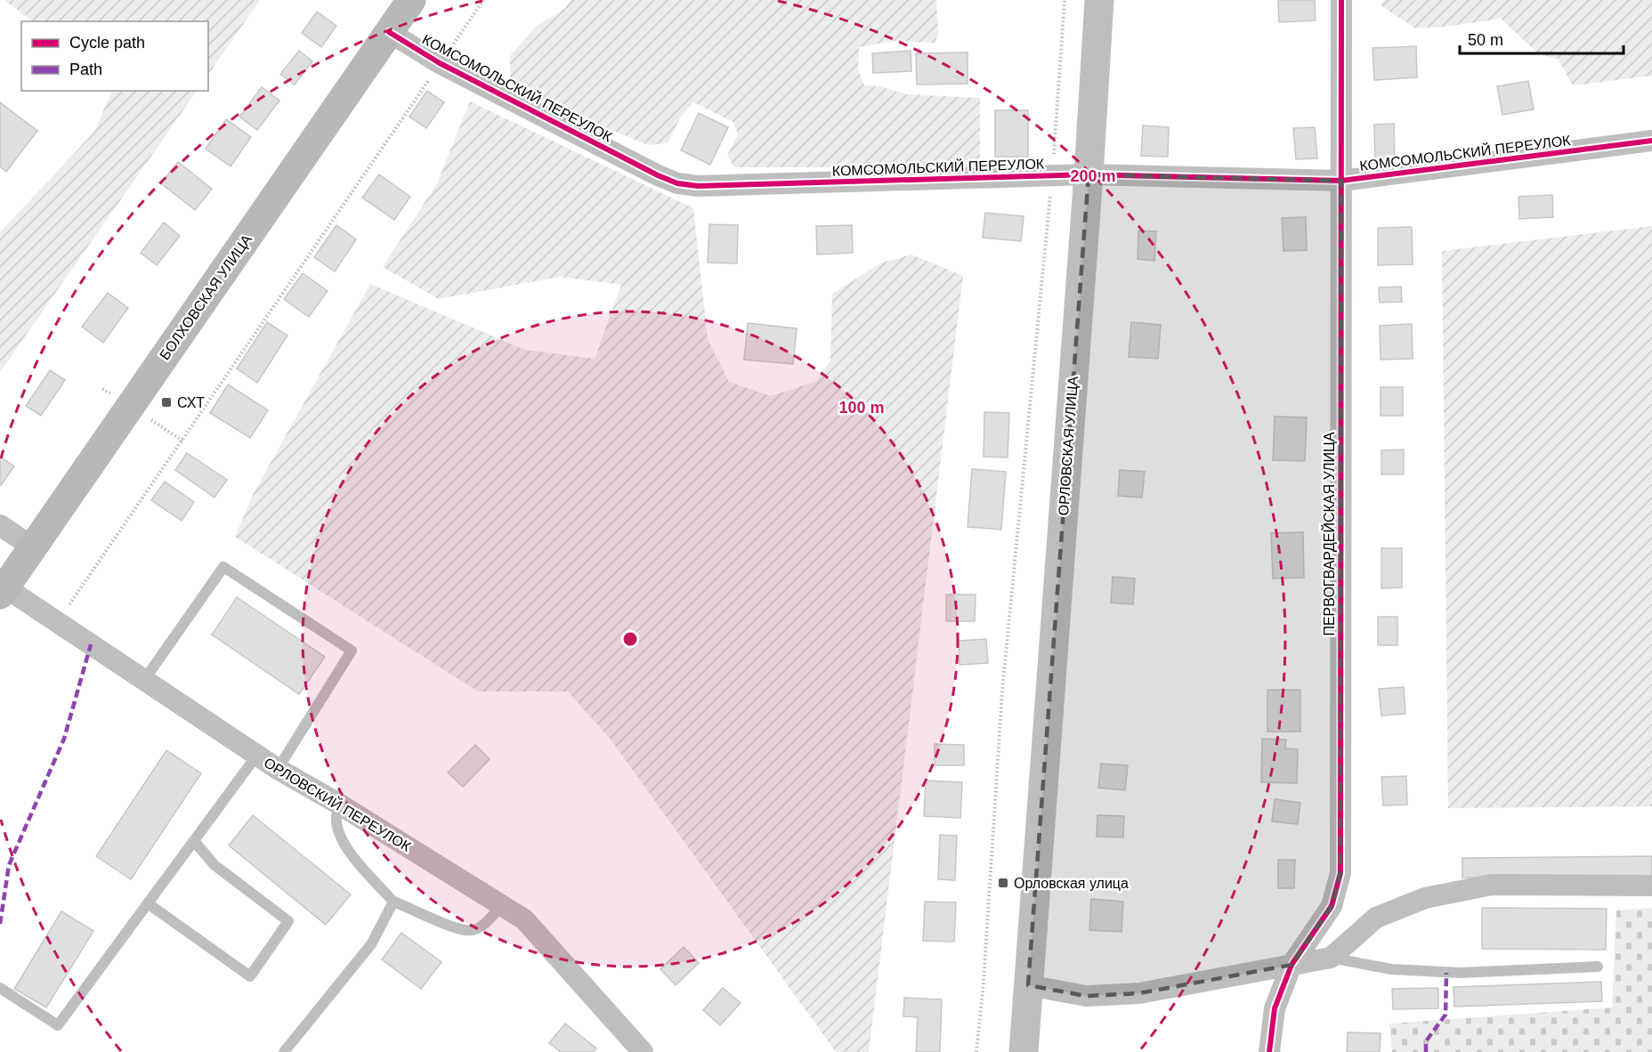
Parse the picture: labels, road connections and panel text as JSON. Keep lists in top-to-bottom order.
{
  "streets": {
    "main road": ["БОЛХОВСКАЯ УЛИЦА", "ОРЛОВСКАЯ УЛИЦА"],
    "street": ["КОМСОМОЛЬСКИЙ ПЕРЕУЛОК", "ПЕРВОГВАРДЕЙСКАЯ УЛИЦА", "ОРЛОВСКИЙ ПЕРЕУЛОК"]
  },
  "crossings": [
    ["КОМСОМОЛЬСКИЙ ПЕРЕУЛОК", "БОЛХОВСКАЯ УЛИЦА"],
    ["КОМСОМОЛЬСКИЙ ПЕРЕУЛОК", "ОРЛОВСКАЯ УЛИЦА"],
    ["КОМСОМОЛЬСКИЙ ПЕРЕУЛОК", "ПЕРВОГВАРДЕЙСКАЯ УЛИЦА"],
    ["БОЛХОВСКАЯ УЛИЦА", "ОРЛОВСКИЙ ПЕРЕУЛОК"]
  ],
  "places": {
    "transit": ["СХТ", "Орловская улица"]
  },
  "legend": ["Cycle path", "Path"],
  "scale_bar": "50 m",
  "rings": ["200 m", "100 m"]
}
